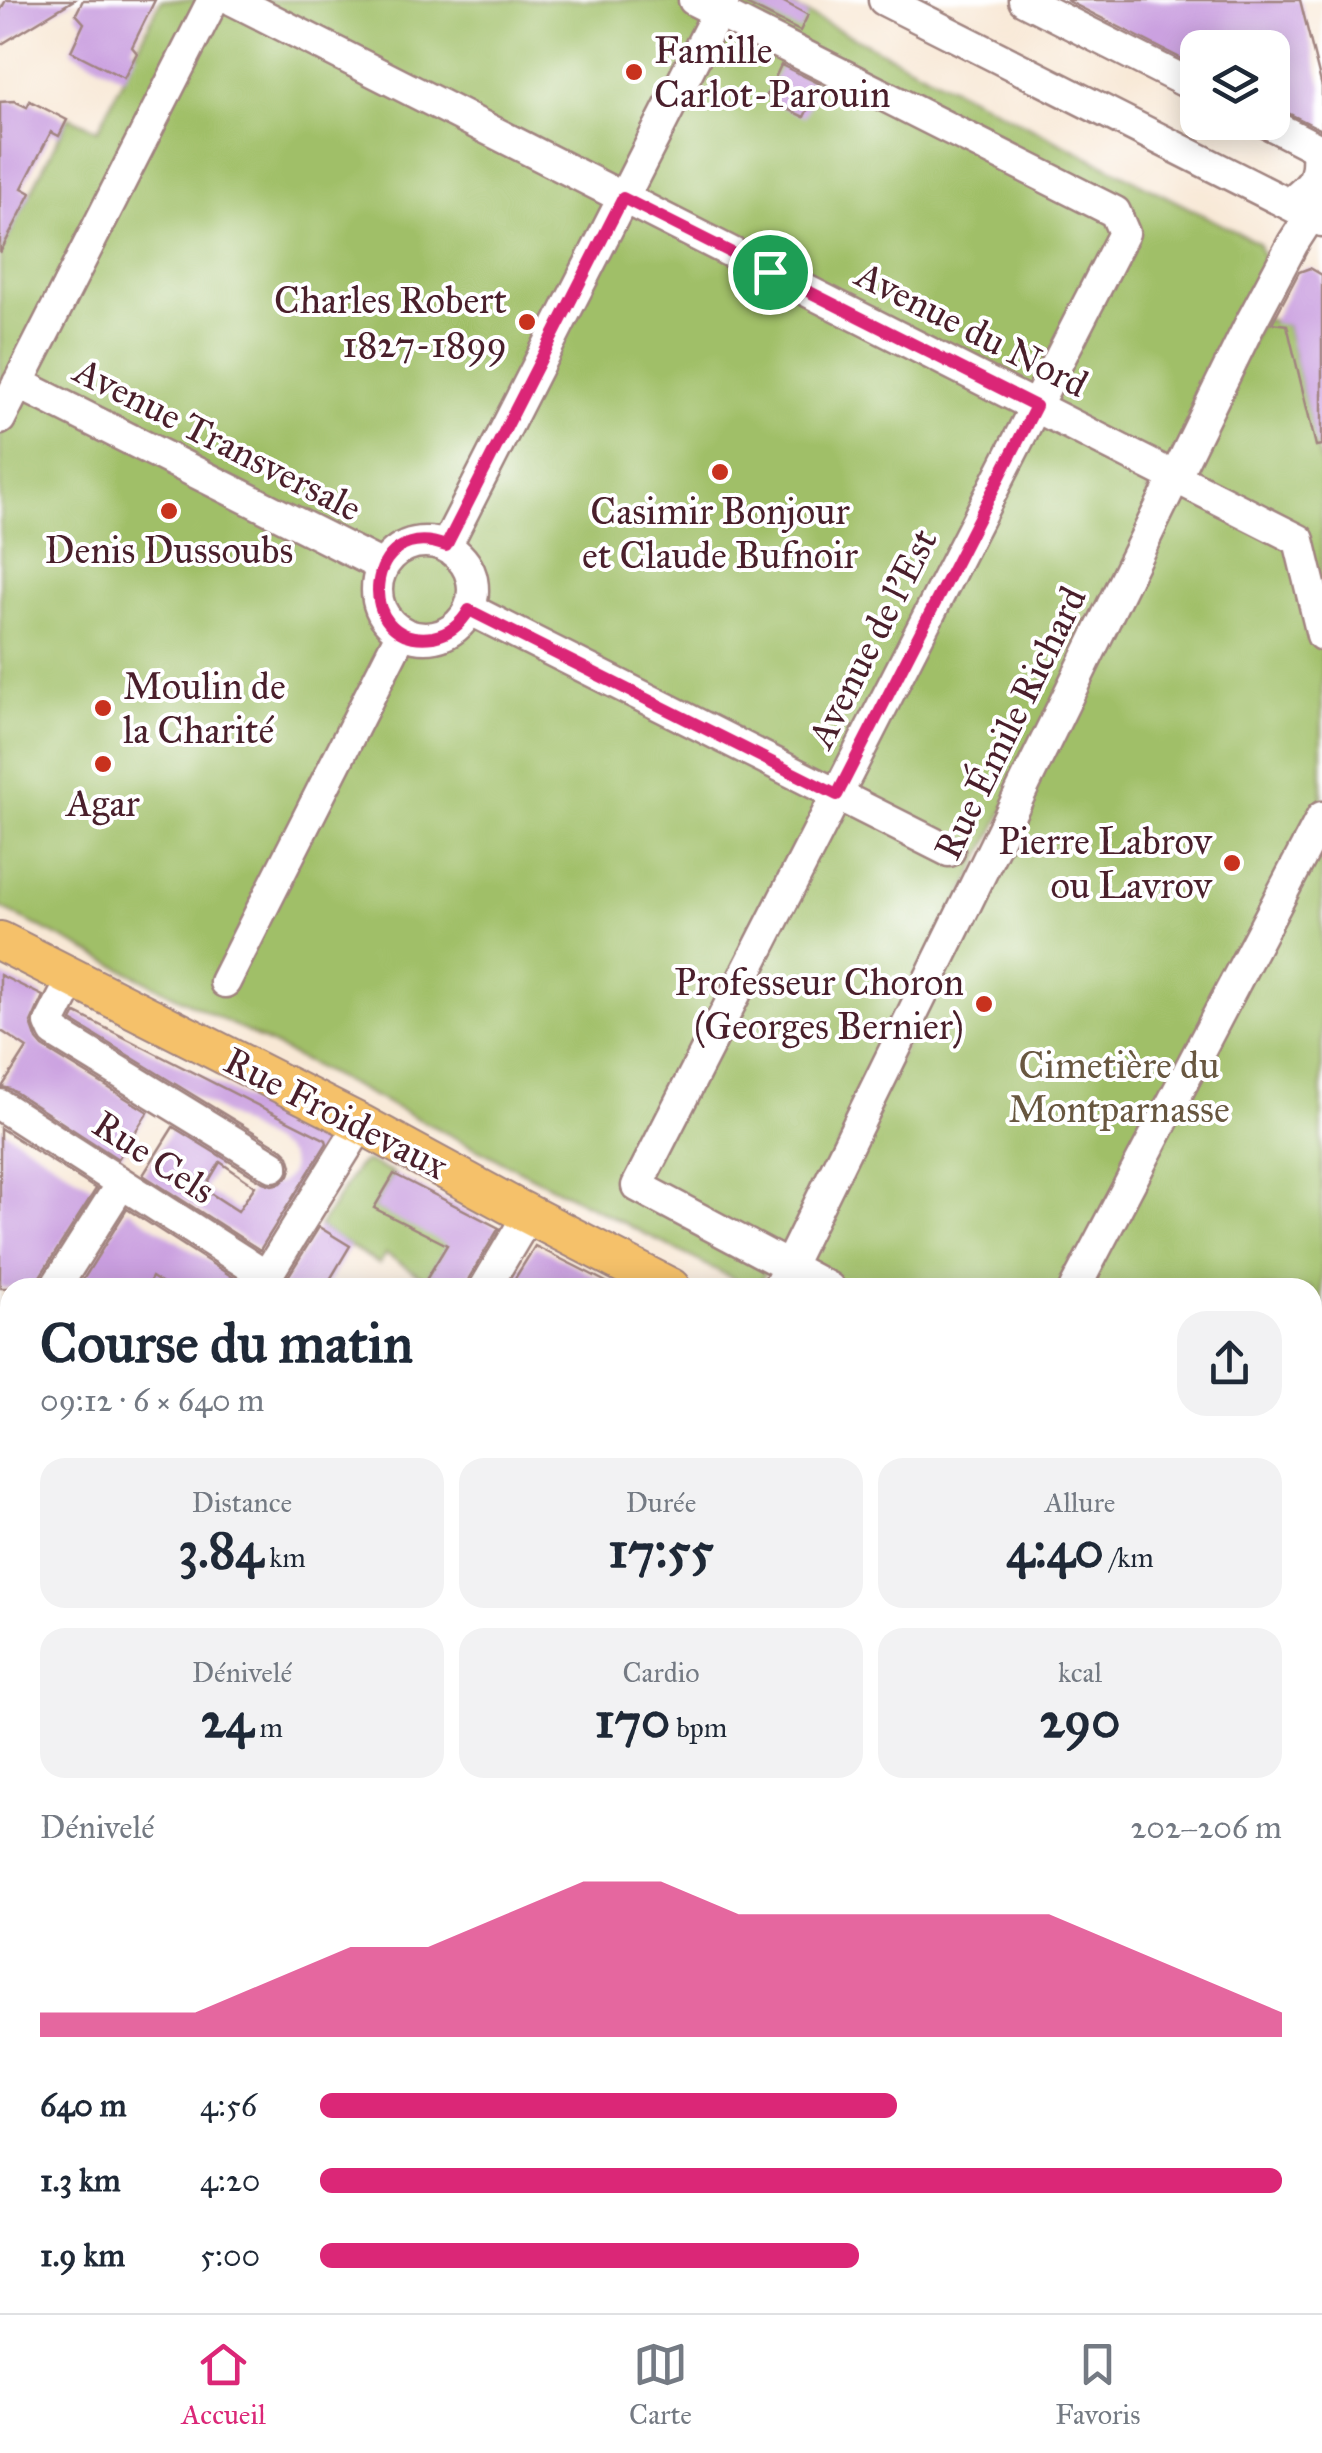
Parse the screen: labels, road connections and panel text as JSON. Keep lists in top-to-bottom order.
{
  "streets": {
    "main road": ["Rue Froidevaux"],
    "street": [
      "Avenue du Nord",
      "Avenue Transversale",
      "Avenue de l'Est",
      "Rue Émile Richard",
      "Rue Cels"
    ]
  },
  "crossings": [
    ["Avenue du Nord", "Avenue de l'Est"],
    ["Avenue du Nord", "Rue Émile Richard"],
    ["Avenue de l'Est", "Rue Émile Richard"]
  ],
  "parks": ["Cimetière du Montparnasse"],
  "places": [
    "Famille Carlot-Parouin",
    "Charles Robert 1827-1899",
    "Casimir Bonjour et Claude Bufnoir",
    "Denis Dussoubs",
    "Moulin de la Charité",
    "Agar",
    "Pierre Labrov ou Lavrov",
    "Professeur Choron (Georges Bernier)"
  ],
  "page": {
    "heading": ["Course du matin", "09:12 · 6 × 640 m"],
    "stats": [
      ["Distance", "3.84 km"],
      ["Durée", "17:55"],
      ["Allure", "4:40 /km"],
      ["Dénivelé", "24 m"],
      ["Cardio", "170 bpm"],
      ["kcal", "290"]
    ],
    "chart": ["Dénivelé", "202–206 m"],
    "list": [
      {
        "name": "640 m",
        "note": "4:56"
      },
      {
        "name": "1.3 km",
        "note": "4:20"
      },
      {
        "name": "1.9 km",
        "note": "5:00"
      }
    ],
    "tabs": ["Accueil", "Carte", "Favoris"]
  }
}
